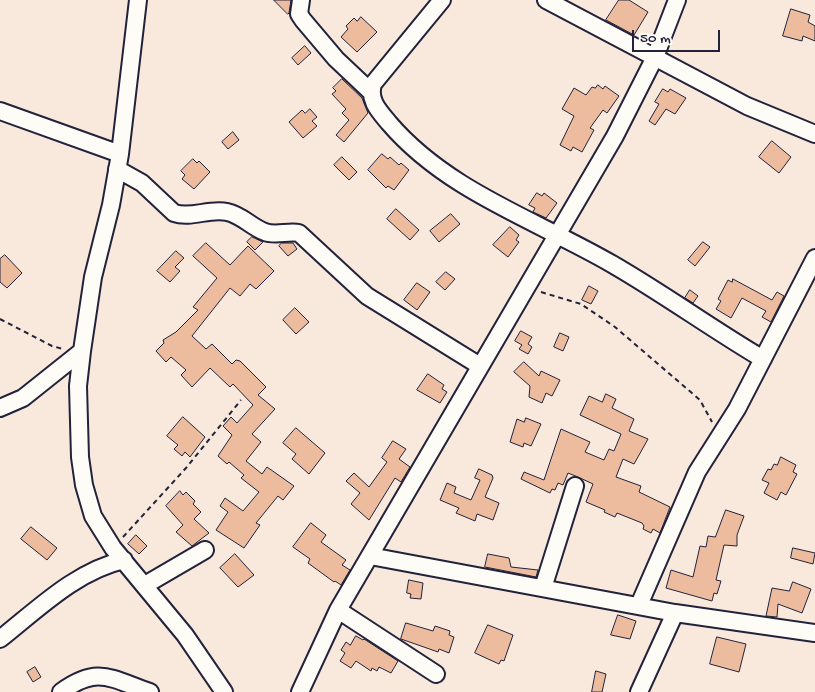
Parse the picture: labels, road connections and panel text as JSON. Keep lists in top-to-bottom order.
{
  "scale_bar": "50 m"
}
